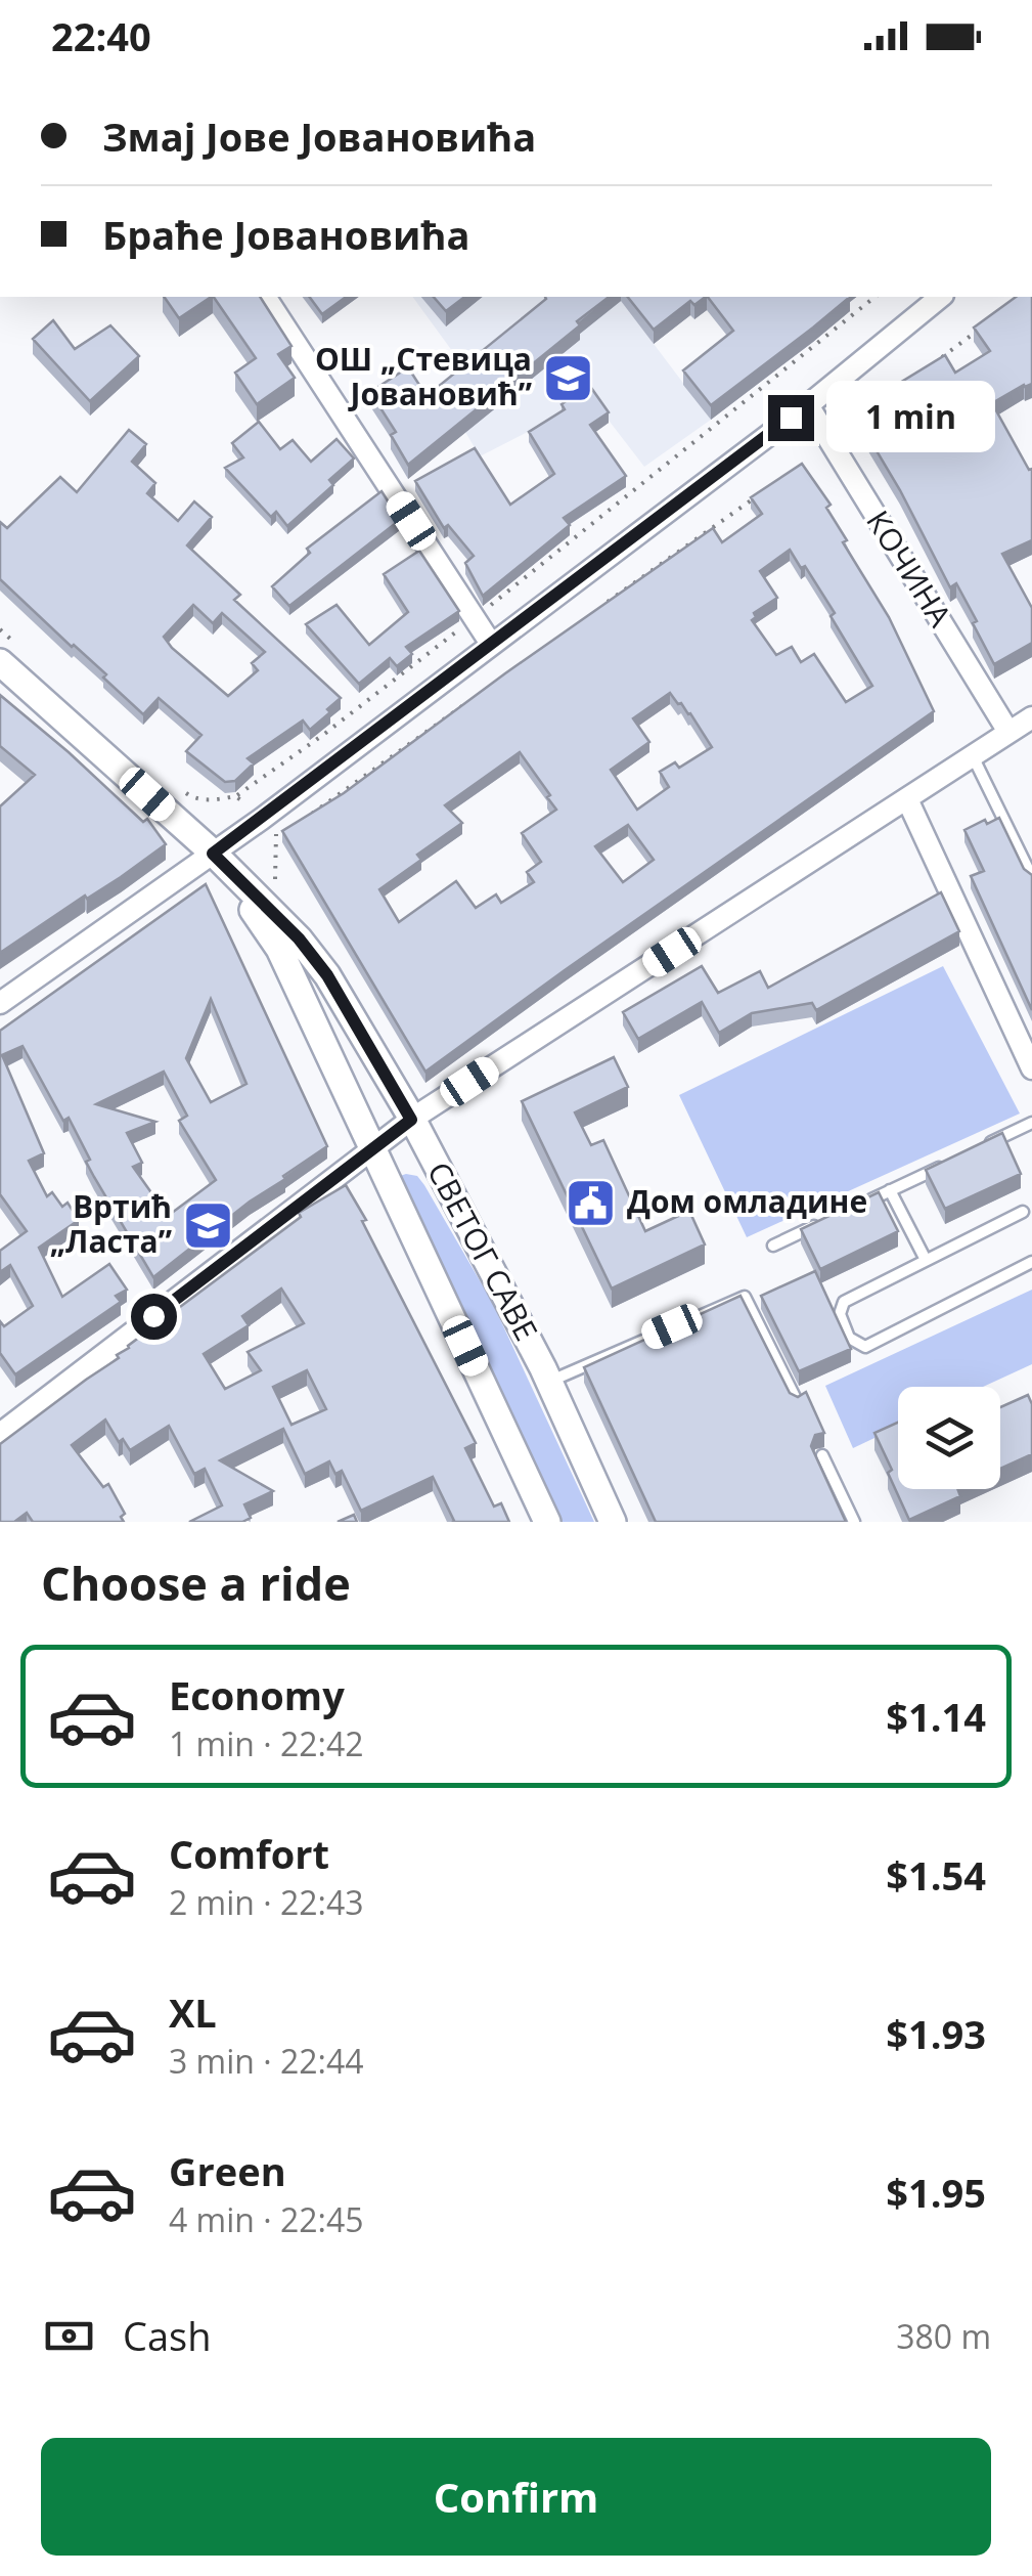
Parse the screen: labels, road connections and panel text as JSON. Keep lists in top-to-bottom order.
{
  "streets": {
    "street": ["КОЧИНА", "СВЕТОГ САВЕ"]
  },
  "places": {
    "school or university": ["ОШ „Стевица Јовановић”", "Вртић „Ласта”"],
    "public building": ["Дом омладине"]
  },
  "page": {
    "status": "22:40",
    "banner": ["Змај Јове Јовановића", "Браће Јовановића"],
    "bubble": "1 min",
    "heading": "Choose a ride",
    "list": [
      {
        "name": "Economy",
        "note": "1 min · 22:42",
        "value": "$1.14"
      },
      {
        "name": "Comfort",
        "note": "2 min · 22:43",
        "value": "$1.54"
      },
      {
        "name": "XL",
        "note": "3 min · 22:44",
        "value": "$1.93"
      },
      {
        "name": "Green",
        "note": "4 min · 22:45",
        "value": "$1.95"
      }
    ],
    "pay": ["Cash", "380 m"],
    "buttons": "Confirm"
  }
}
